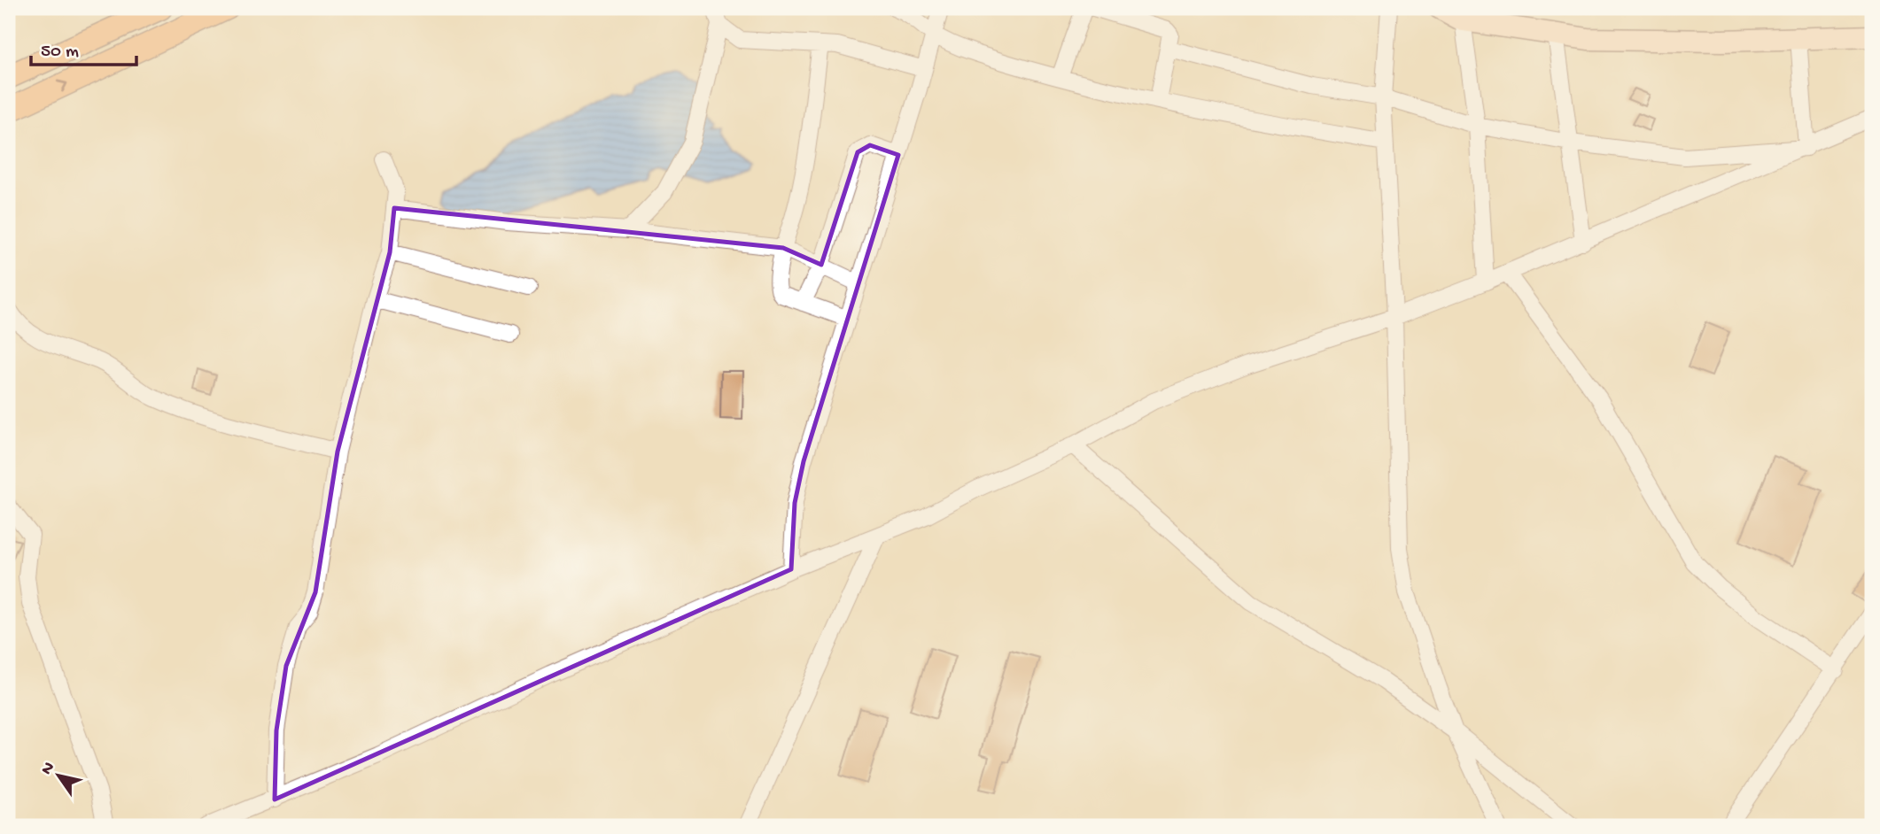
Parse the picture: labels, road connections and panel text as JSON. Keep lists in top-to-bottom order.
{
  "scale_bar": "50 m",
  "north": "top left"
}
